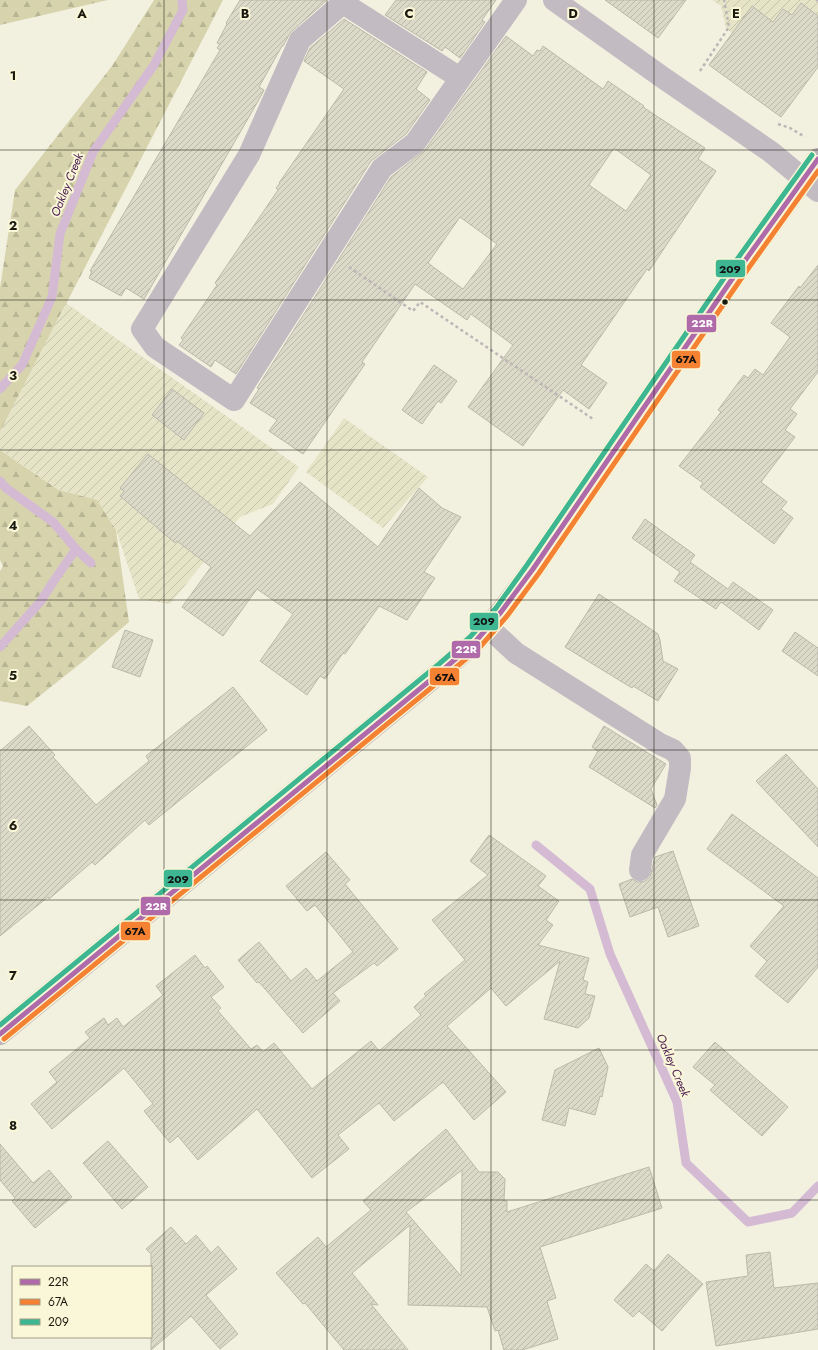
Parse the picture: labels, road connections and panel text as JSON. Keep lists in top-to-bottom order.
{
  "water": ["Oakley Creek"],
  "lines": ["transit line 209", "transit line 22R", "transit line 67A"],
  "legend": ["22R", "67A", "209"],
  "grid": {
    "columns": [
      "A",
      "B",
      "C",
      "D",
      "E"
    ],
    "rows": [
      "1",
      "2",
      "3",
      "4",
      "5",
      "6",
      "7",
      "8"
    ]
  }
}
